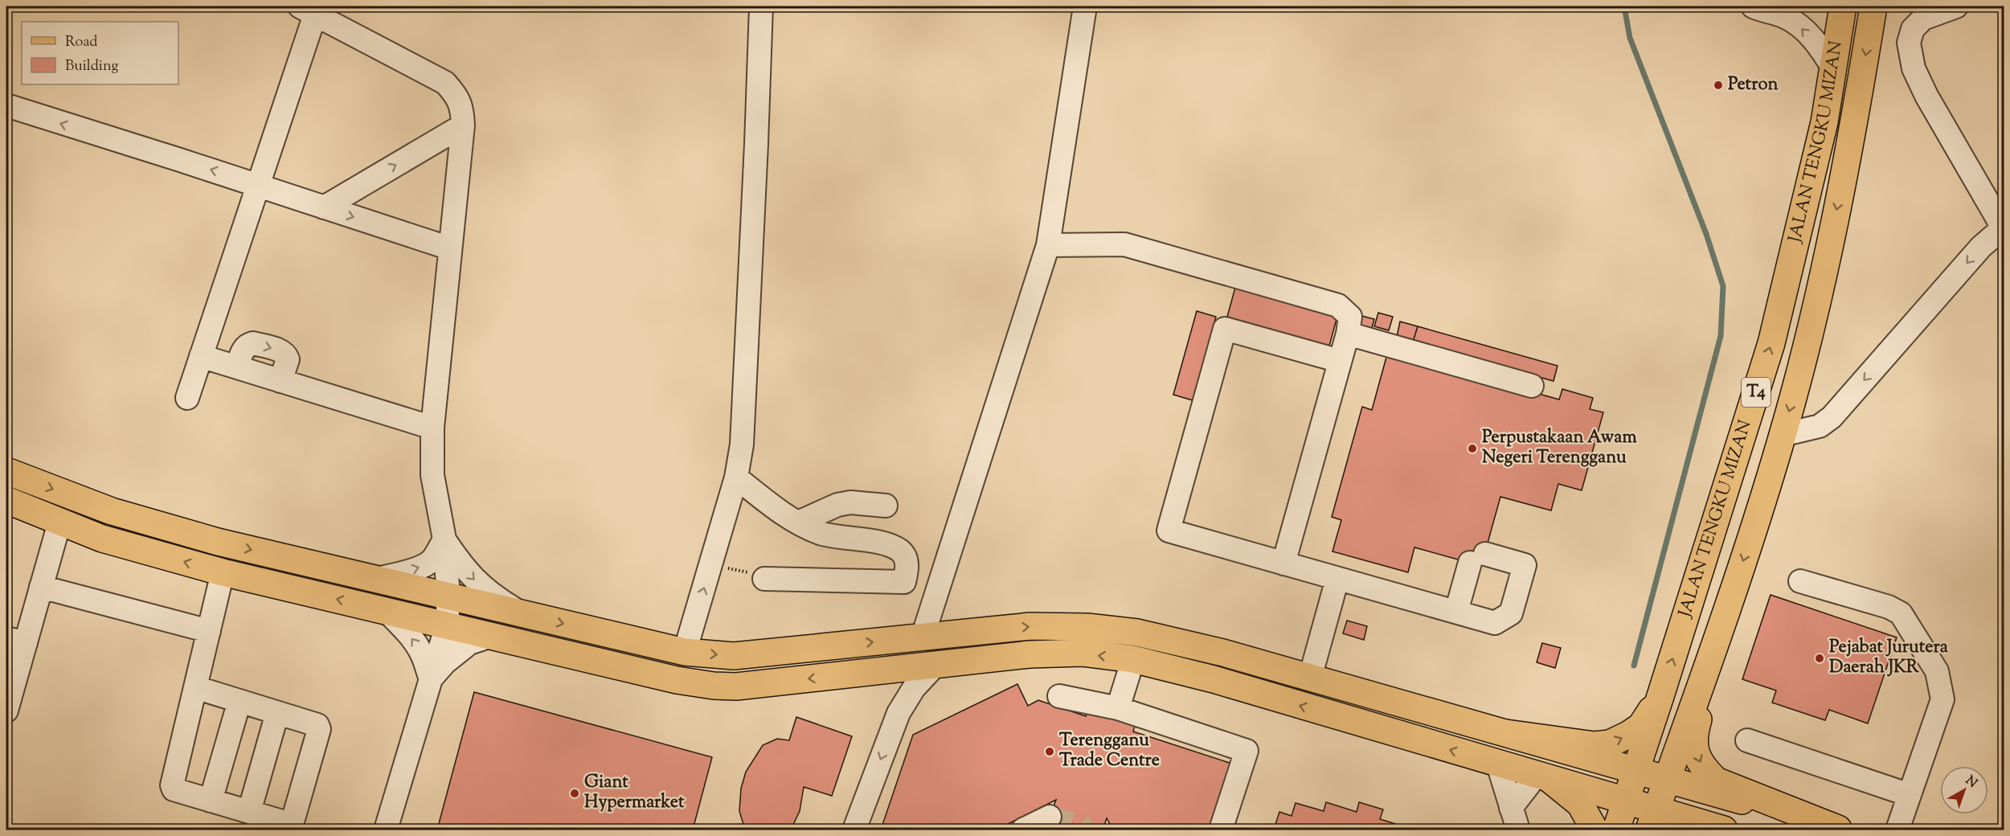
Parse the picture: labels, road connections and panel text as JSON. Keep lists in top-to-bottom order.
{
  "streets": {
    "main road": ["JALAN TENGKU MIZAN", "T4"]
  },
  "places": [
    "Petron",
    "Perpustakaan Awam Negeri Terengganu",
    "Pejabat Jurutera Daerah JKR",
    "Terengganu Trade Centre",
    "Giant Hypermarket"
  ],
  "legend": ["Road", "Building"],
  "north": "top right"
}
